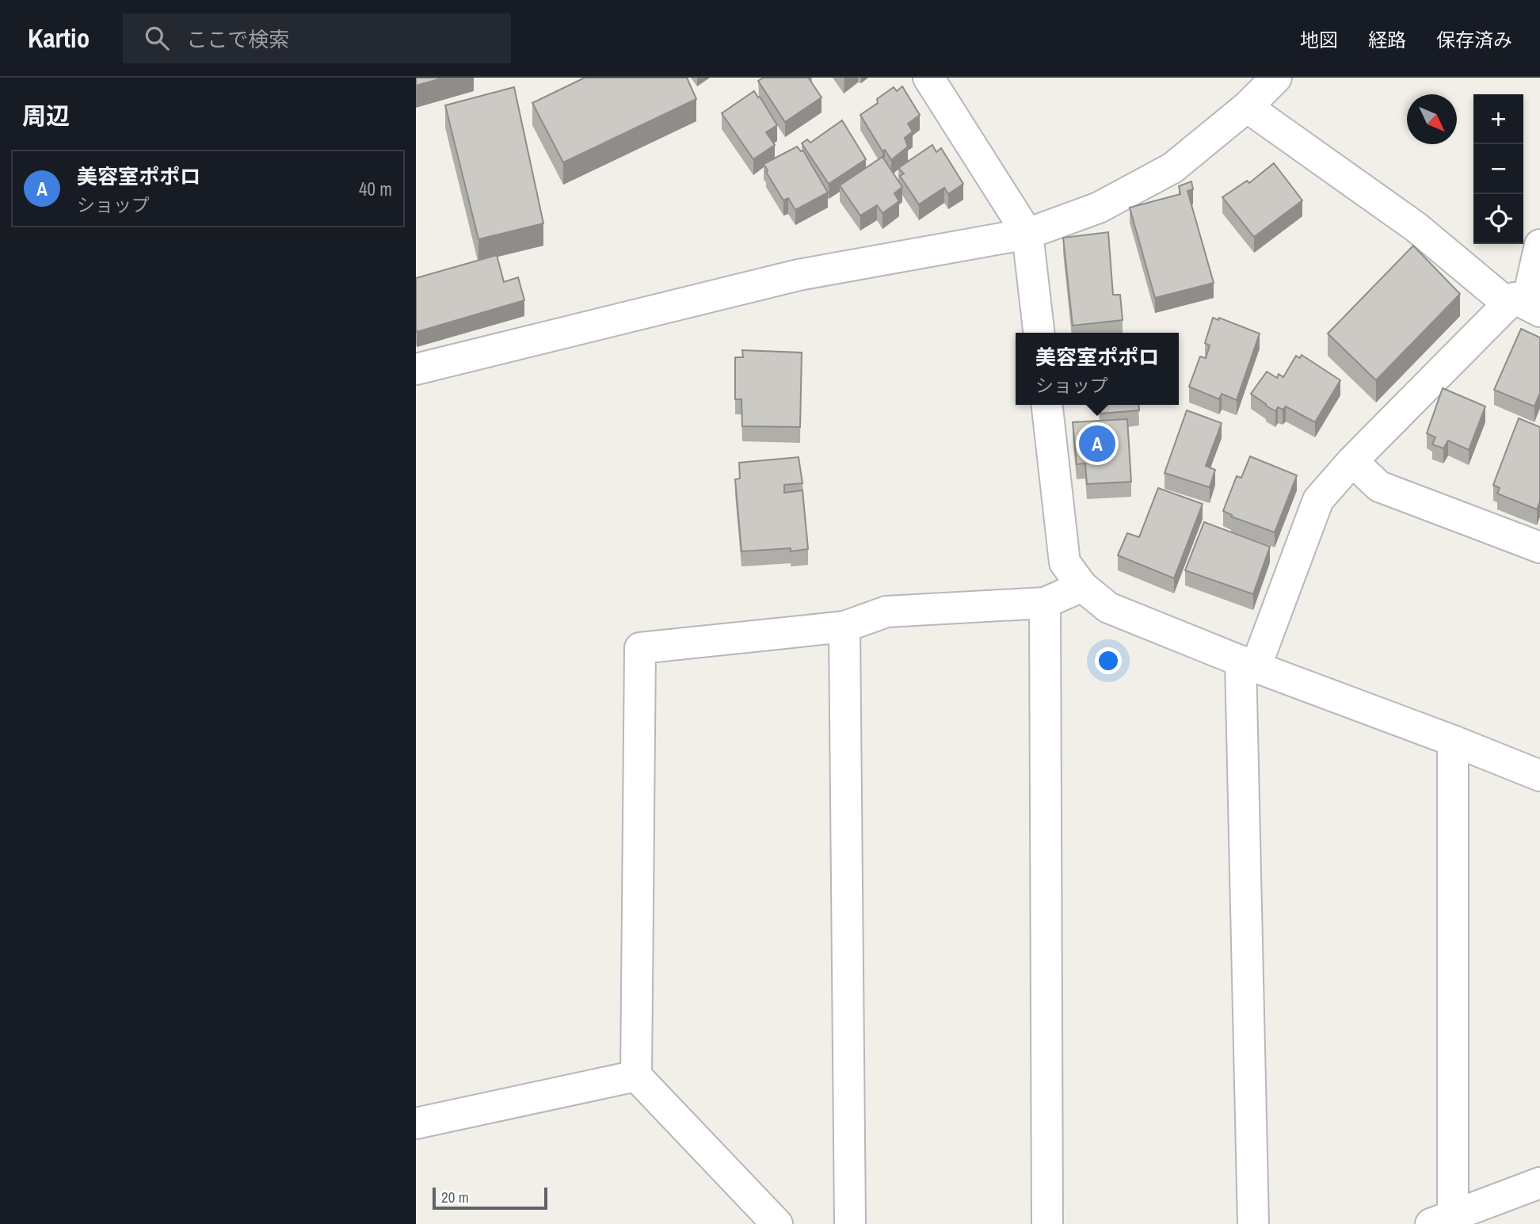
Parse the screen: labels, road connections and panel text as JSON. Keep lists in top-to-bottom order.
{
  "scale_bar": "20 m",
  "north": "bottom right",
  "page": {
    "header": "Kartio",
    "search": "ここで検索",
    "nav": ["地図", "経路", "保存済み"],
    "heading": "周辺",
    "map_buttons": ["+", "−"],
    "list": [
      {
        "mark": "A",
        "name": "美容室ポポロ",
        "note": "ショップ",
        "value": "40 m"
      }
    ],
    "popup": ["美容室ポポロ", "ショップ"],
    "pins": "A",
    "scale": "20 m"
  }
}
